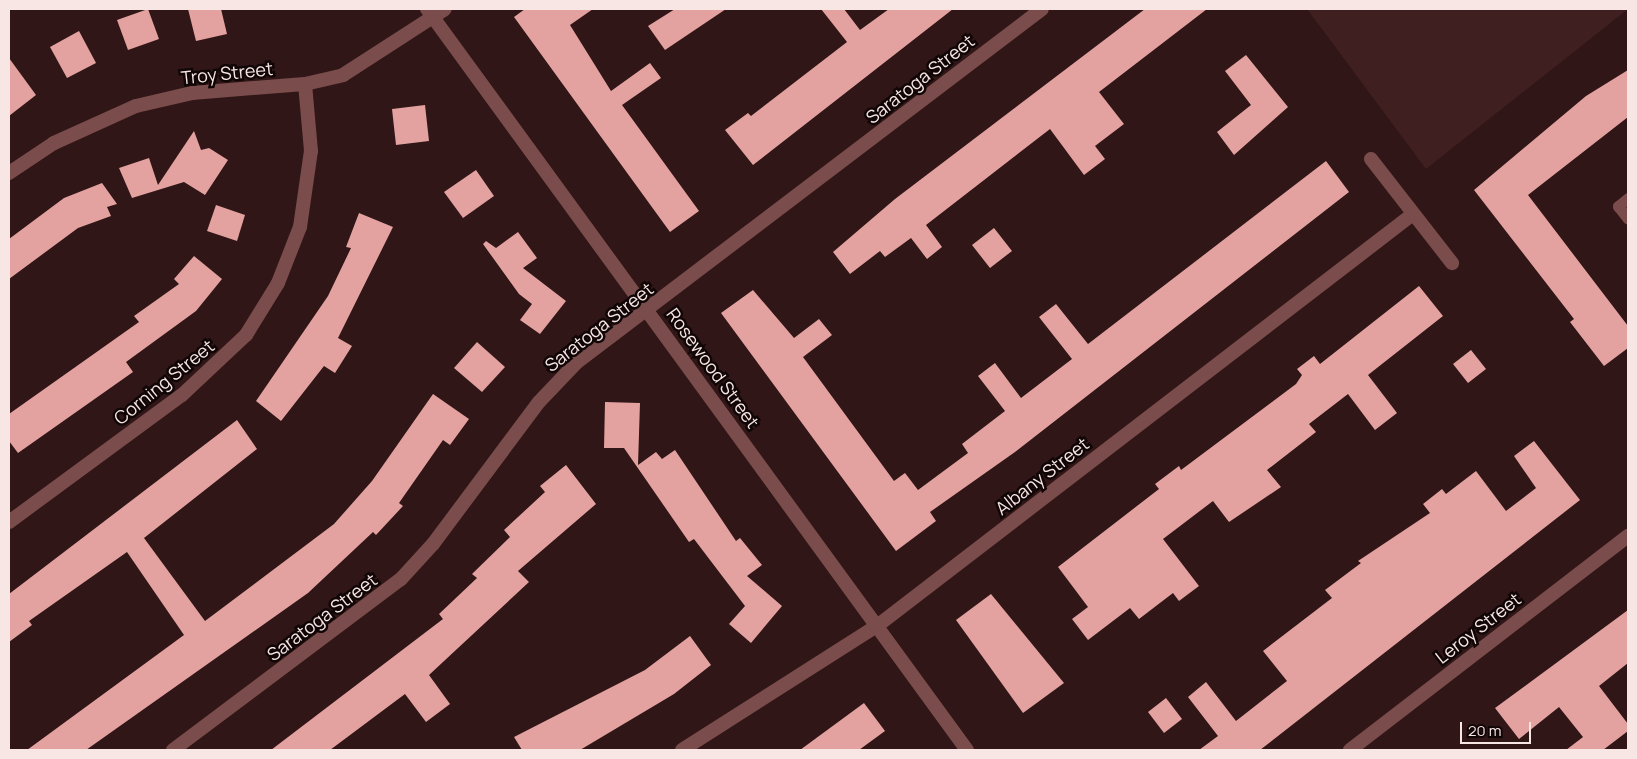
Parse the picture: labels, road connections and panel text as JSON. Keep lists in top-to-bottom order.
{
  "streets": {
    "street": [
      "Troy Street",
      "Saratoga Street",
      "Rosewood Street",
      "Corning Street",
      "Albany Street",
      "Leroy Street"
    ]
  },
  "crossings": [
    ["Troy Street", "Rosewood Street"],
    ["Troy Street", "Corning Street"],
    ["Saratoga Street", "Rosewood Street"],
    ["Rosewood Street", "Albany Street"]
  ],
  "scale_bar": "20 m"
}
